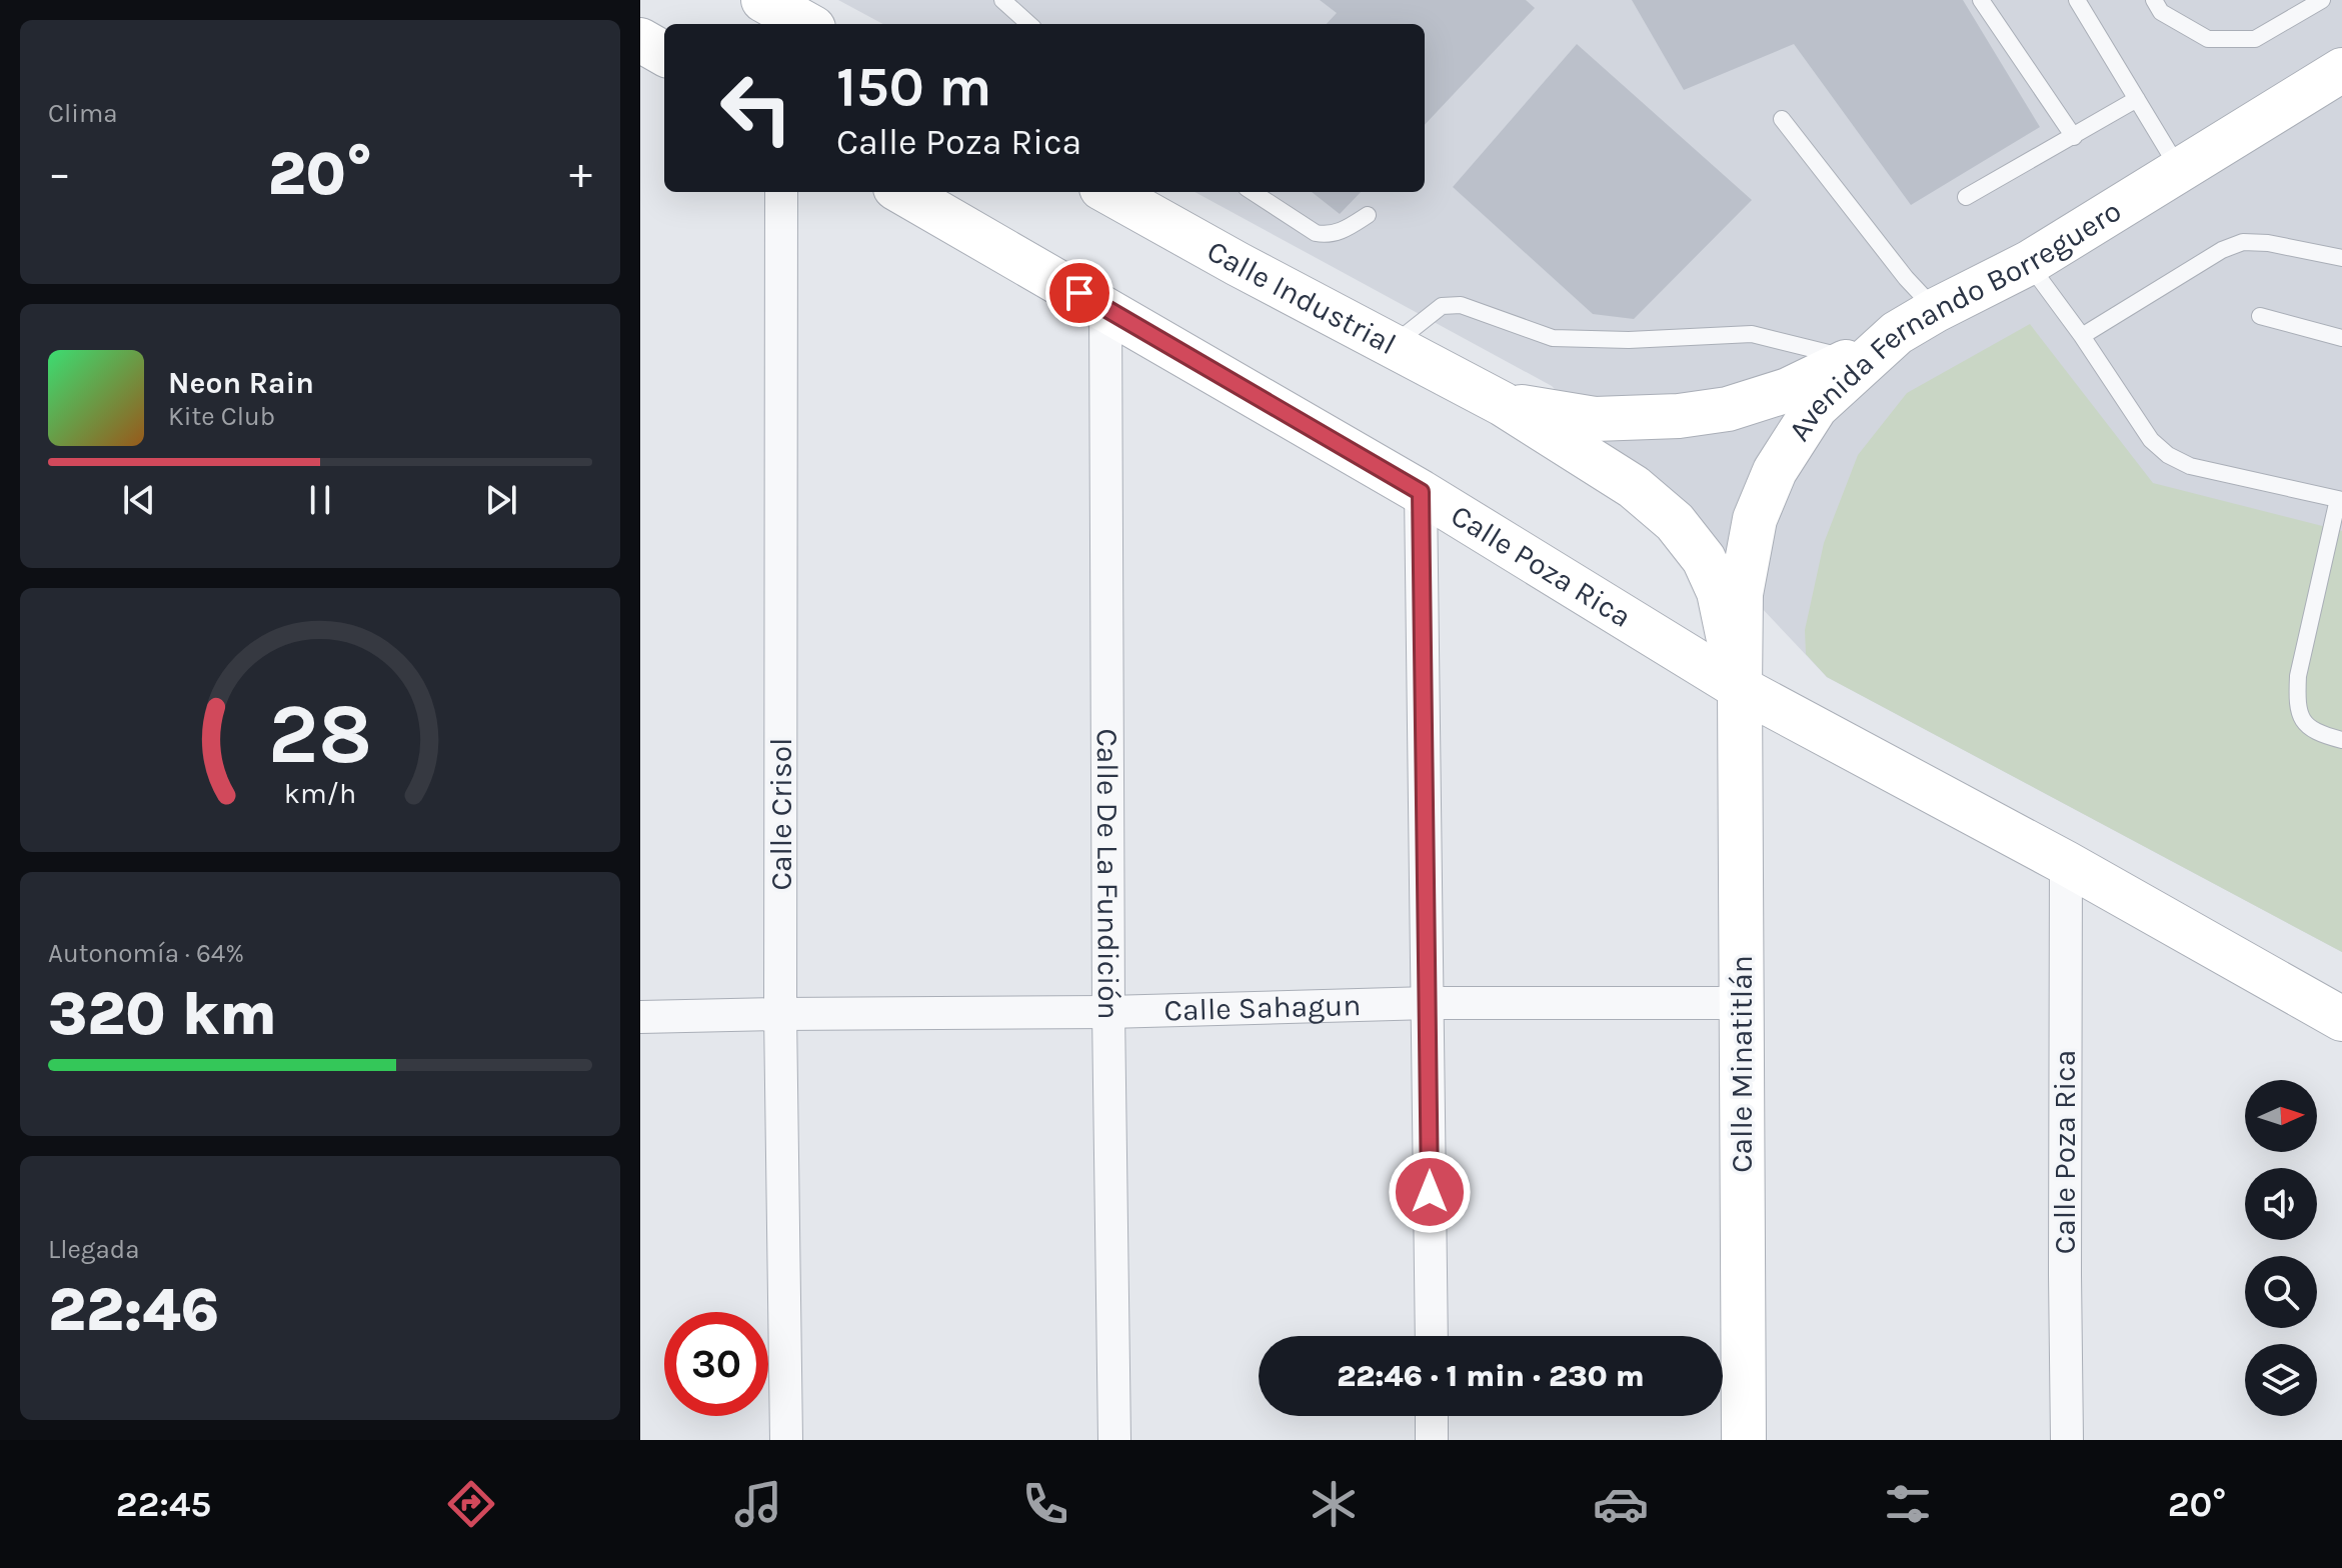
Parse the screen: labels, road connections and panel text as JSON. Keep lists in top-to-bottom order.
{
  "streets": {
    "main road": [
      "Calle Industrial",
      "Avenida Fernando Borreguero",
      "Calle Poza Rica",
      "Calle Minatitlán"
    ],
    "street": ["Calle Crisol", "Calle De La Fundición", "Calle Sahagun"]
  },
  "crossings": [
    ["Avenida Fernando Borreguero", "Calle Poza Rica"],
    ["Avenida Fernando Borreguero", "Calle Minatitlán"],
    ["Calle Poza Rica", "Calle De La Fundición"],
    ["Calle Poza Rica", "Calle Minatitlán"],
    ["Calle Crisol", "Calle Sahagun"],
    ["Calle De La Fundición", "Calle Sahagun"],
    ["Calle Sahagun", "Calle Minatitlán"]
  ],
  "north": "right",
  "page": {
    "tile": [
      "Clima",
      ["Autonomía · 64%", "320 km"],
      ["Llegada", "22:46"]
    ],
    "turn": ["150 m", "Calle Poza Rica"],
    "heat": ["−", "20°", "+"],
    "song": ["Neon Rain", "Kite Club"],
    "limit": "30",
    "trip": "22:46 · 1 min · 230 m",
    "tabs": ["22:45", "20°"],
    "gauge": ["28", "km/h"]
  }
}
